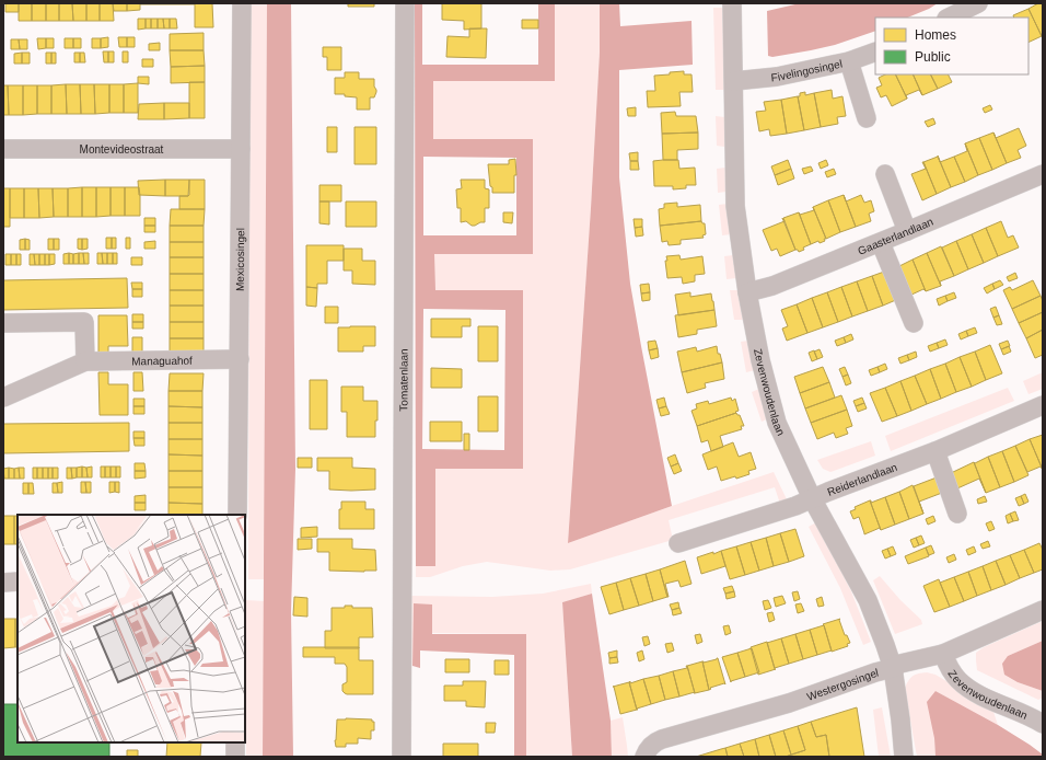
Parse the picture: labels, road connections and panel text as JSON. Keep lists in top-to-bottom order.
{
  "streets": {
    "street": [
      "Fivelingosingel",
      "Montevideostraat",
      "Gaasterlandlaan",
      "Mexicosingel",
      "Managuahof",
      "Tomatenlaan",
      "Zevenwoudenlaan",
      "Reiderlandlaan",
      "Westergosingel"
    ]
  },
  "crossings": [
    ["Fivelingosingel", "Zevenwoudenlaan"],
    ["Montevideostraat", "Mexicosingel"],
    ["Gaasterlandlaan", "Zevenwoudenlaan"],
    ["Mexicosingel", "Managuahof"],
    ["Zevenwoudenlaan", "Reiderlandlaan"],
    ["Zevenwoudenlaan", "Westergosingel"]
  ],
  "legend": ["Homes", "Public"]
}
